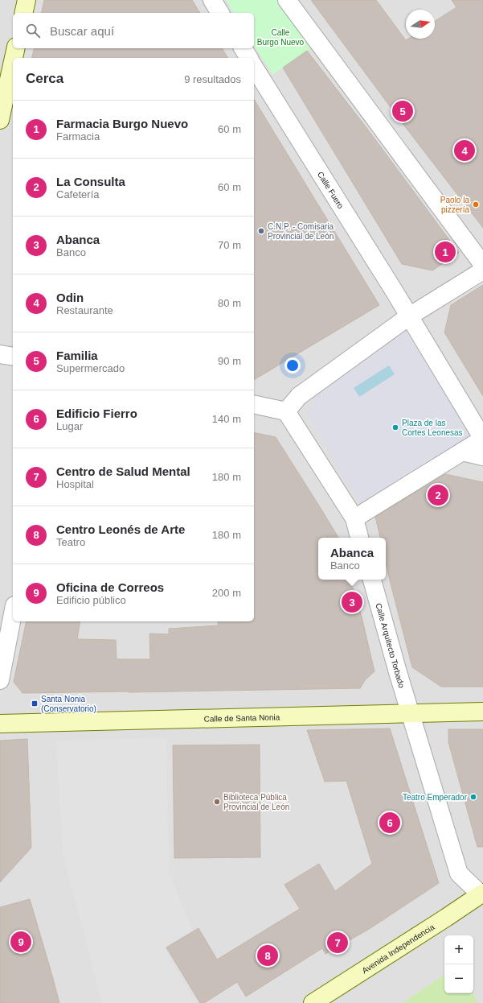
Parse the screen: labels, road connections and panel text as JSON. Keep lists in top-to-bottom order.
{
  "streets": {
    "main road": ["Calle de Santa Nonia", "Avenida Independencia"],
    "street": ["Calle Fuero", "Calle Arquitecto Torbado"]
  },
  "crossings": [
    ["Calle Arquitecto Torbado", "Calle de Santa Nonia"],
    ["Calle Arquitecto Torbado", "Avenida Independencia"]
  ],
  "parks": ["Calle Burgo Nuevo"],
  "places": {
    "other": [
      "Paolo la pizzería",
      "C.N.P. - Comisaria Provincial de León",
      "Plaza de las Cortes Leonesas",
      "Teatro Emperador",
      "Biblioteca Pública Provincial de León"
    ],
    "transit": ["Santa Nonia (Conservatorio)"]
  },
  "north": "right",
  "page": {
    "search": "Buscar aquí",
    "heading": ["Cerca", "9 resultados"],
    "pins": [
      "5",
      "4",
      "1",
      "2",
      "3",
      "6",
      "9",
      "7",
      "8"
    ],
    "list": [
      {
        "mark": "1",
        "name": "Farmacia Burgo Nuevo",
        "note": "Farmacia",
        "value": "60 m"
      },
      {
        "mark": "2",
        "name": "La Consulta",
        "note": "Cafetería",
        "value": "60 m"
      },
      {
        "mark": "3",
        "name": "Abanca",
        "note": "Banco",
        "value": "70 m"
      },
      {
        "mark": "4",
        "name": "Odin",
        "note": "Restaurante",
        "value": "80 m"
      },
      {
        "mark": "5",
        "name": "Familia",
        "note": "Supermercado",
        "value": "90 m"
      },
      {
        "mark": "6",
        "name": "Edificio Fierro",
        "note": "Lugar",
        "value": "140 m"
      },
      {
        "mark": "7",
        "name": "Centro de Salud Mental",
        "note": "Hospital",
        "value": "180 m"
      },
      {
        "mark": "8",
        "name": "Centro Leonés de Arte",
        "note": "Teatro",
        "value": "180 m"
      },
      {
        "mark": "9",
        "name": "Oficina de Correos",
        "note": "Edificio público",
        "value": "200 m"
      }
    ],
    "popup": ["Abanca", "Banco"],
    "map_buttons": ["+", "−"]
  }
}
